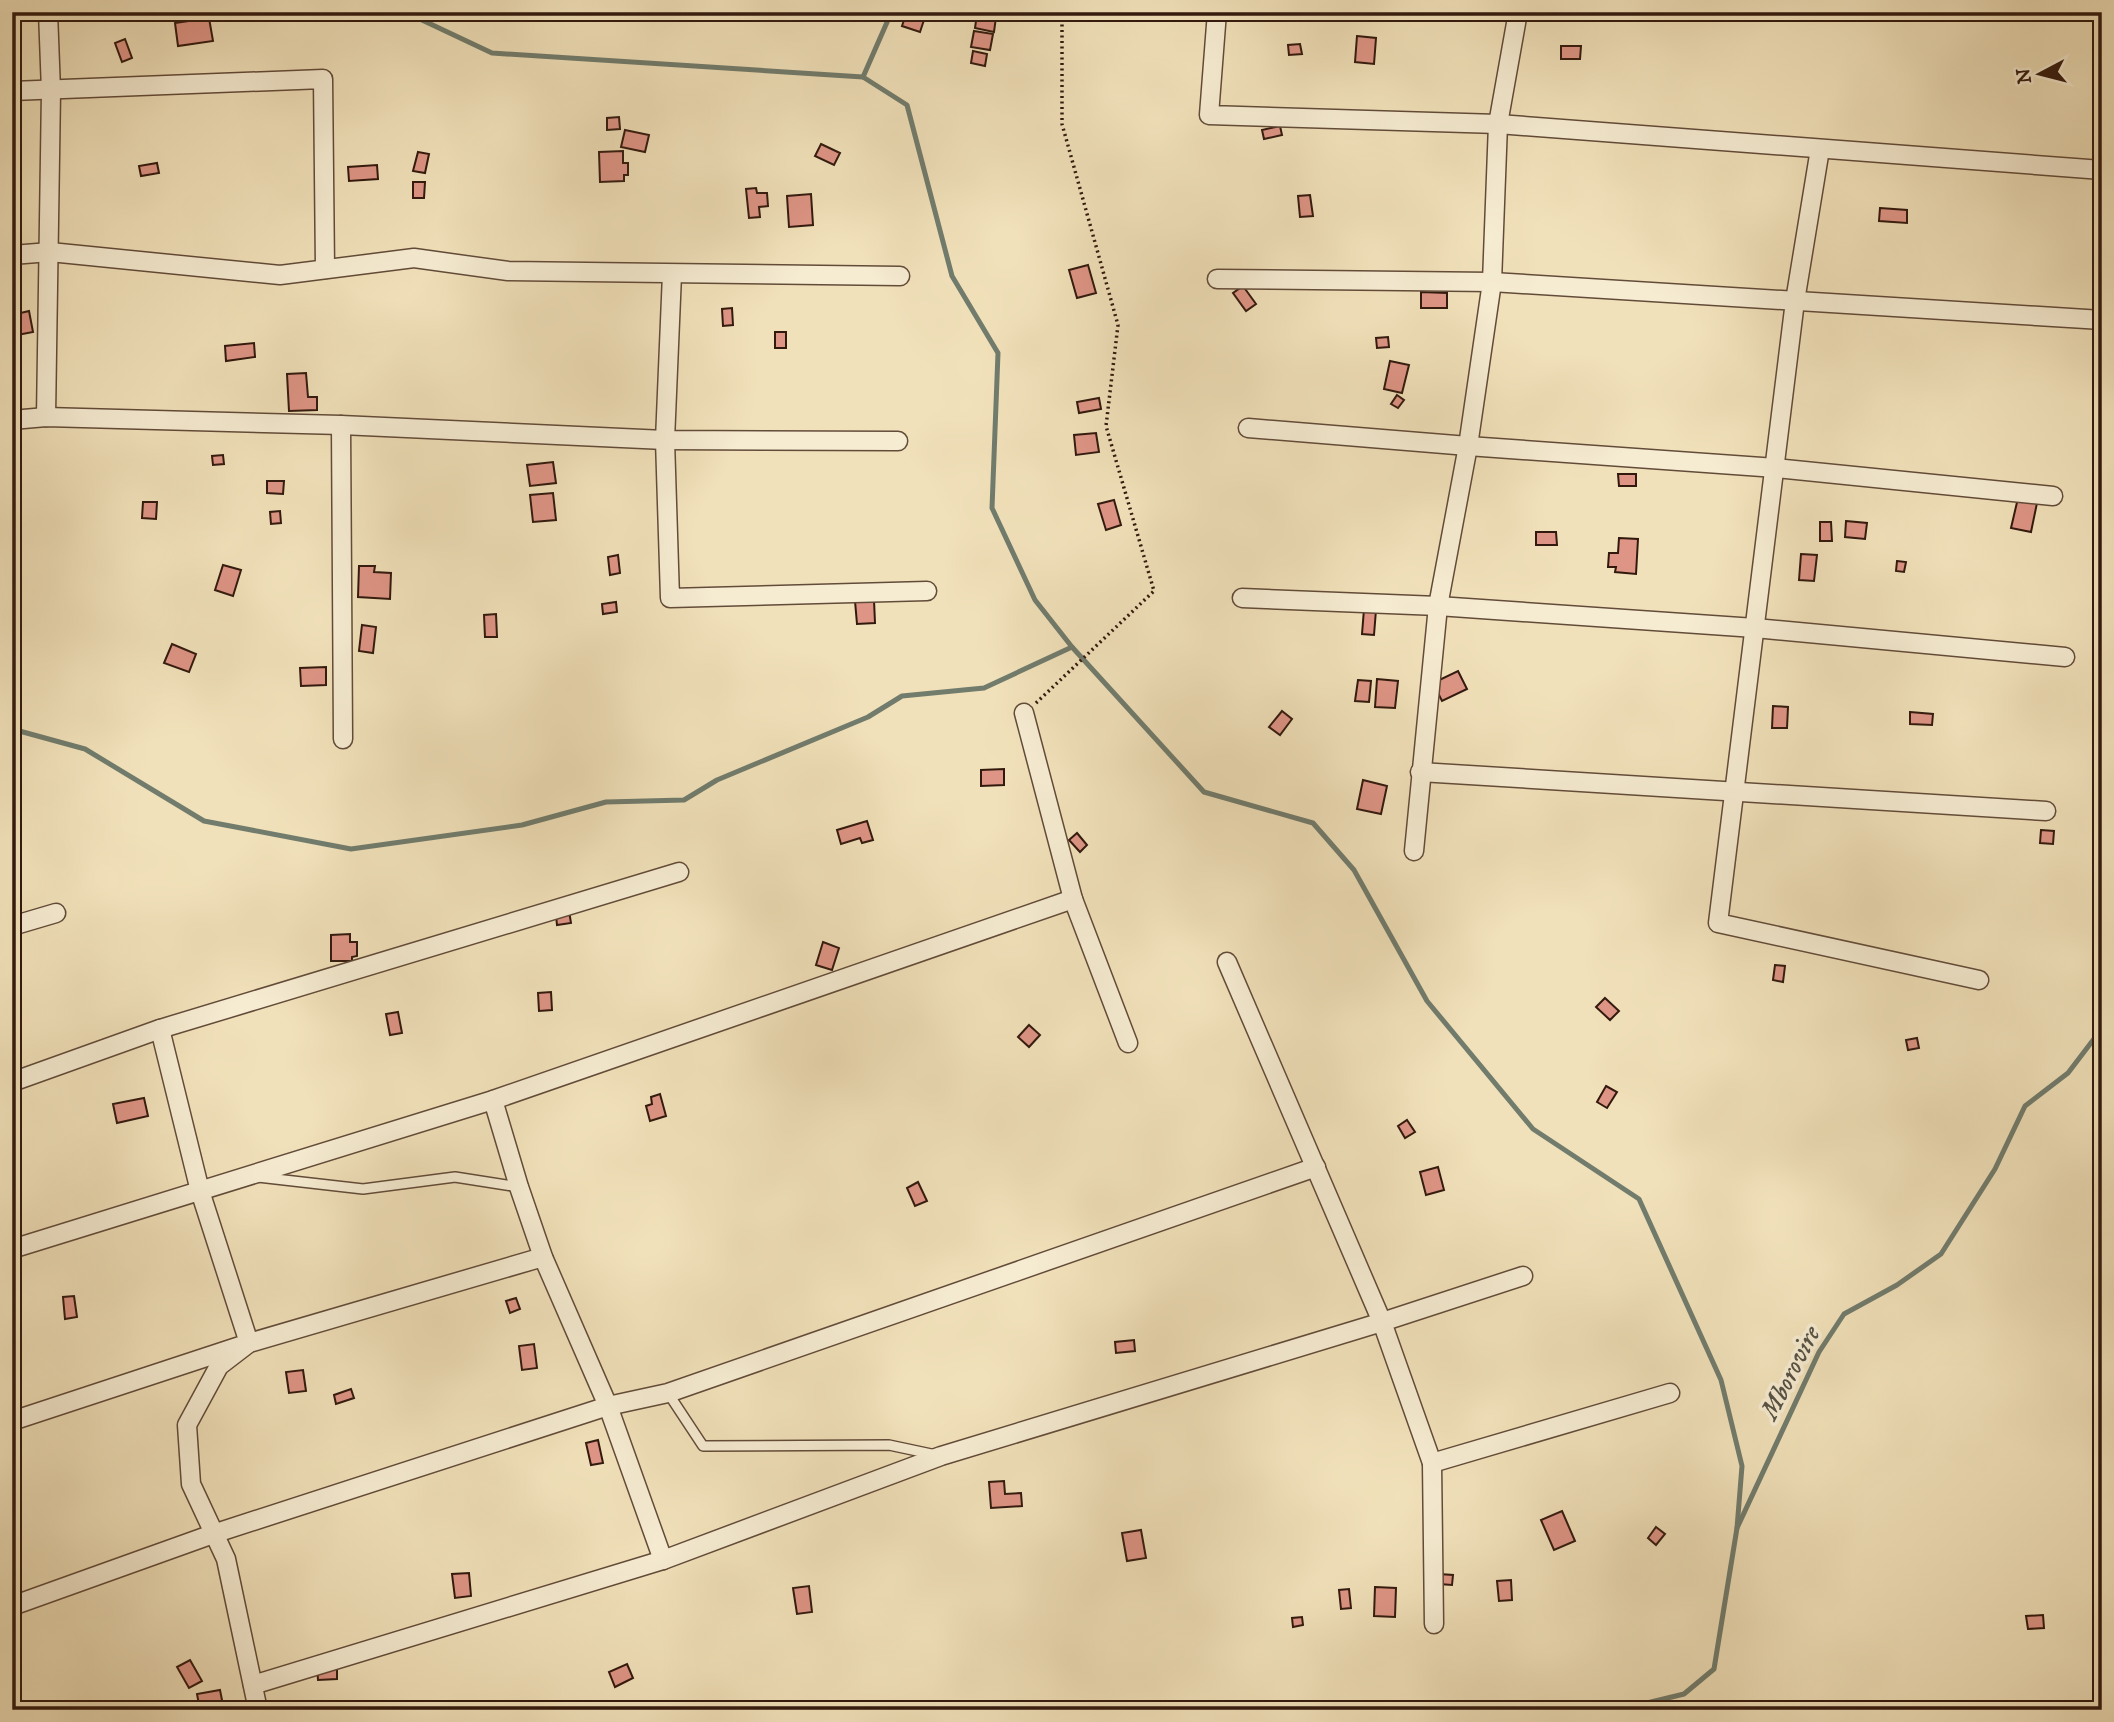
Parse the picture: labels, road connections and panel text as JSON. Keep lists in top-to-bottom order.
{
  "water": ["Mborovire"],
  "north": "left"
}
